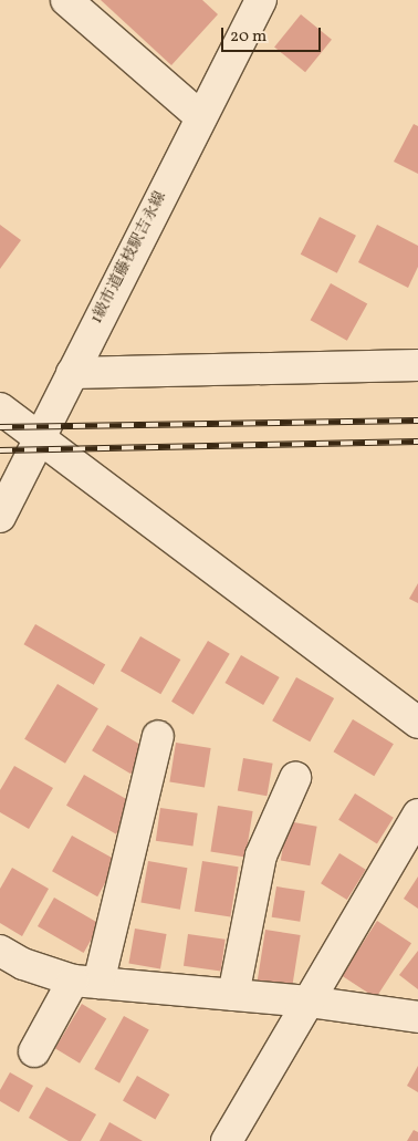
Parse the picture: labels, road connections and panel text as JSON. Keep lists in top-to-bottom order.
{
  "streets": {
    "street": ["1級市道藤枝駅吉永線"]
  },
  "scale_bar": "20 m"
}
